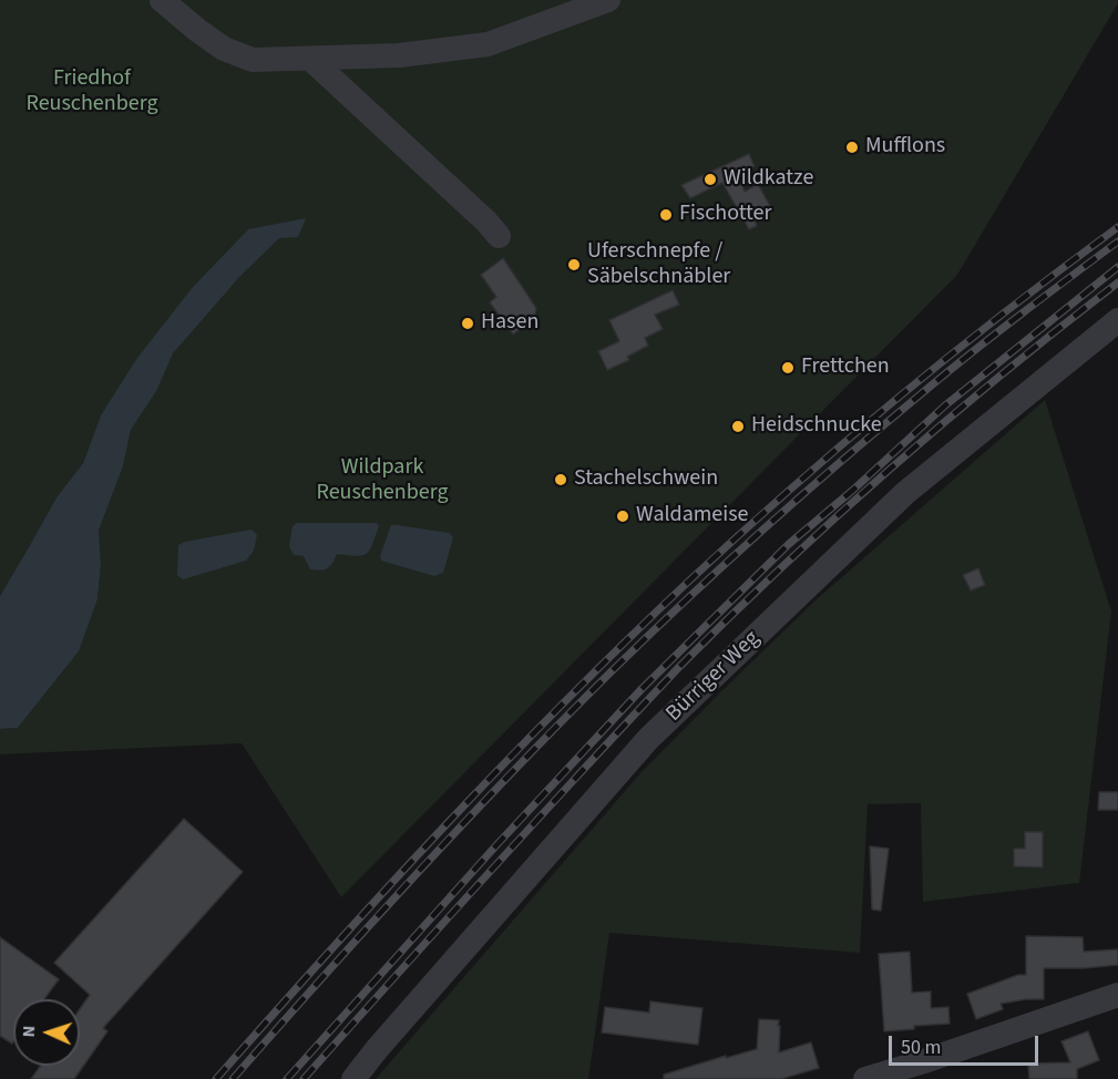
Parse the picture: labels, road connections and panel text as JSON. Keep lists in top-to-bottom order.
{
  "streets": {
    "street": ["Bürriger Weg"]
  },
  "parks": ["Friedhof Reuschenberg", "Wildpark Reuschenberg"],
  "places": [
    "Mufflons",
    "Wildkatze",
    "Fischotter",
    "Uferschnepfe / Säbelschnäbler",
    "Hasen",
    "Frettchen",
    "Heidschnucke",
    "Stachelschwein",
    "Waldameise"
  ],
  "scale_bar": "50 m",
  "north": "left"
}
